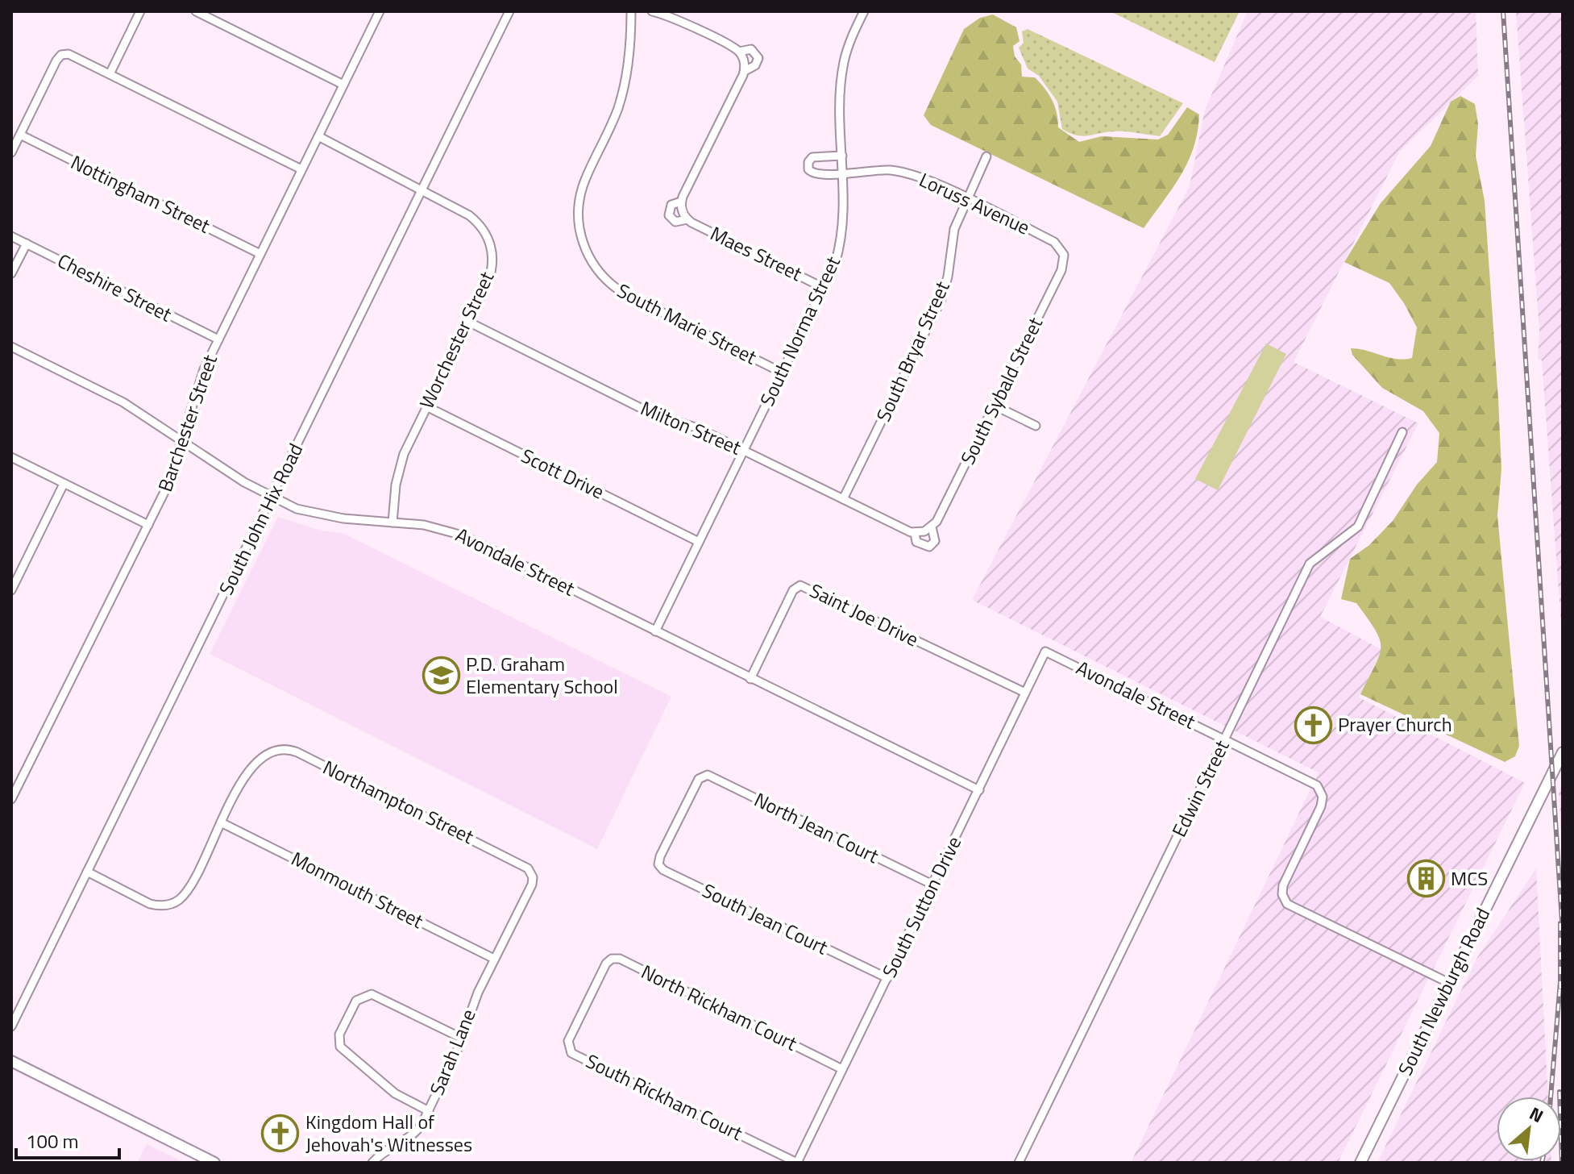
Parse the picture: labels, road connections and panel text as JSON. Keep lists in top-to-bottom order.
{
  "streets": {
    "main road": ["South Newburgh Road"],
    "street": [
      "Nottingham Street",
      "Loruss Avenue",
      "Maes Street",
      "Cheshire Street",
      "South Marie Street",
      "South Norma Street",
      "Worchester Street",
      "South Bryar Street",
      "South Sybald Street",
      "Barchester Street",
      "Milton Street",
      "Scott Drive",
      "South John Hix Road",
      "Avondale Street",
      "Saint Joe Drive",
      "Edwin Street",
      "Northampton Street",
      "North Jean Court",
      "Monmouth Street",
      "South Sutton Drive",
      "South Jean Court",
      "North Rickham Court",
      "Sarah Lane",
      "South Rickham Court"
    ]
  },
  "crossings": [
    ["Nottingham Street", "Barchester Street"],
    ["Loruss Avenue", "South Norma Street"],
    ["Loruss Avenue", "South Bryar Street"],
    ["Loruss Avenue", "South Sybald Street"],
    ["Maes Street", "South Norma Street"],
    ["Cheshire Street", "Barchester Street"],
    ["South Marie Street", "South Norma Street"],
    ["South Norma Street", "Milton Street"],
    ["South Norma Street", "Scott Drive"],
    ["South Norma Street", "Avondale Street"],
    ["Worchester Street", "Barchester Street"],
    ["Worchester Street", "Milton Street"],
    ["Worchester Street", "Scott Drive"],
    ["Worchester Street", "South John Hix Road"],
    ["Worchester Street", "Avondale Street"],
    ["South Bryar Street", "Milton Street"],
    ["South Sybald Street", "Milton Street"],
    ["Barchester Street", "Avondale Street"],
    ["South John Hix Road", "Avondale Street"],
    ["Avondale Street", "Saint Joe Drive"],
    ["Avondale Street", "Edwin Street"],
    ["Avondale Street", "South Sutton Drive"],
    ["Avondale Street", "South Newburgh Road"],
    ["Saint Joe Drive", "South Sutton Drive"],
    ["Northampton Street", "Monmouth Street"],
    ["Northampton Street", "Sarah Lane"],
    ["North Jean Court", "South Sutton Drive"],
    ["North Jean Court", "South Jean Court"],
    ["Monmouth Street", "Sarah Lane"],
    ["South Sutton Drive", "South Jean Court"],
    ["South Sutton Drive", "North Rickham Court"],
    ["South Sutton Drive", "South Rickham Court"],
    ["North Rickham Court", "South Rickham Court"]
  ],
  "places": {
    "school or university": ["P.D. Graham Elementary School"],
    "church": ["Prayer Church", "Kingdom Hall of Jehovah's Witnesses"],
    "building": ["MCS"]
  },
  "scale_bar": "100 m",
  "north": "top right"
}
